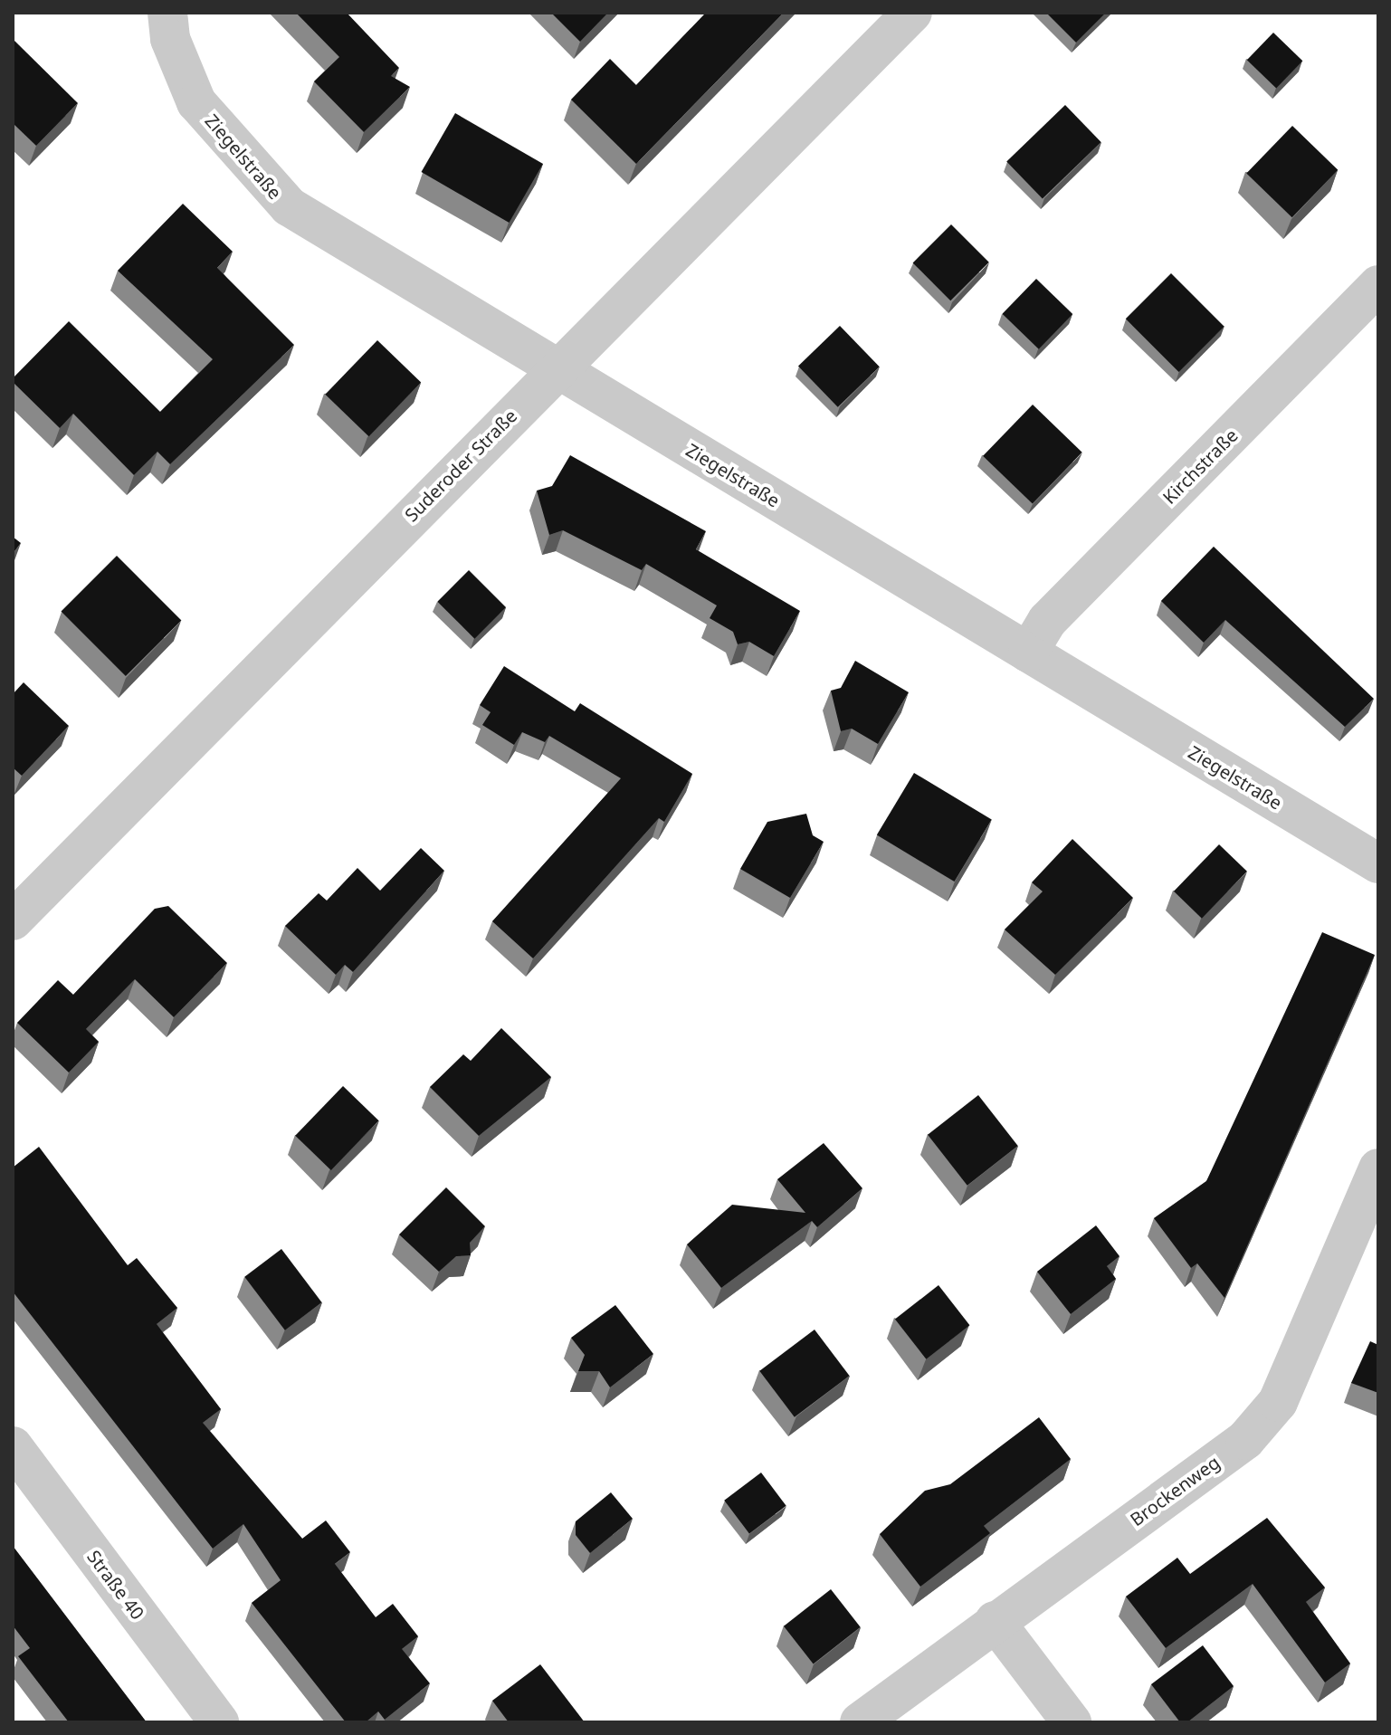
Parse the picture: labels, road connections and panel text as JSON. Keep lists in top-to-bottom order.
{
  "streets": {
    "street": [
      "Ziegelstraße",
      "Suderoder Straße",
      "Kirchstraße",
      "Brockenweg",
      "Straße 40"
    ]
  },
  "crossings": [
    ["Ziegelstraße", "Suderoder Straße"],
    ["Ziegelstraße", "Kirchstraße"]
  ]
}
